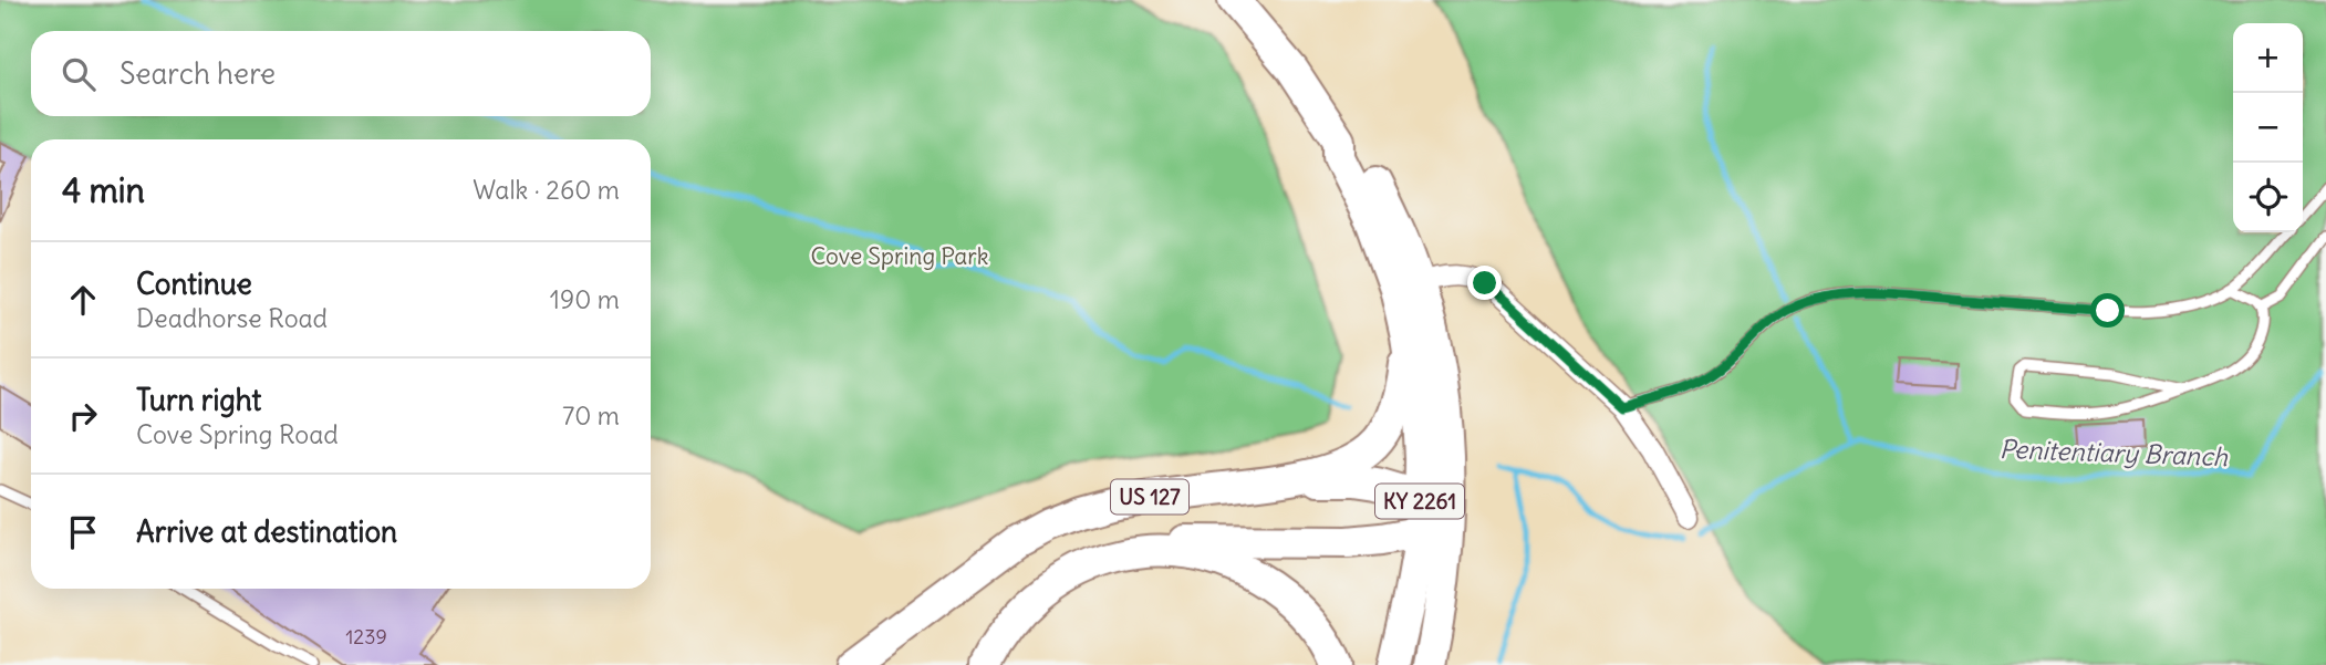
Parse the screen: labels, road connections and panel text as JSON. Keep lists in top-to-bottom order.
{
  "streets": {
    "highway": ["US 127", "KY 2261"]
  },
  "crossings": [
    ["US 127", "KY 2261"]
  ],
  "water": ["Penitentiary Branch"],
  "parks": ["Cove Spring Park"],
  "house_numbers": ["1239"],
  "page": {
    "map_buttons": ["+", "−"],
    "search": "Search here",
    "heading": ["4 min", "Walk · 260 m"],
    "list": [
      ["Continue", "Deadhorse Road", "190 m"],
      ["Turn right", "Cove Spring Road", "70 m"],
      "Arrive at destination"
    ]
  }
}
